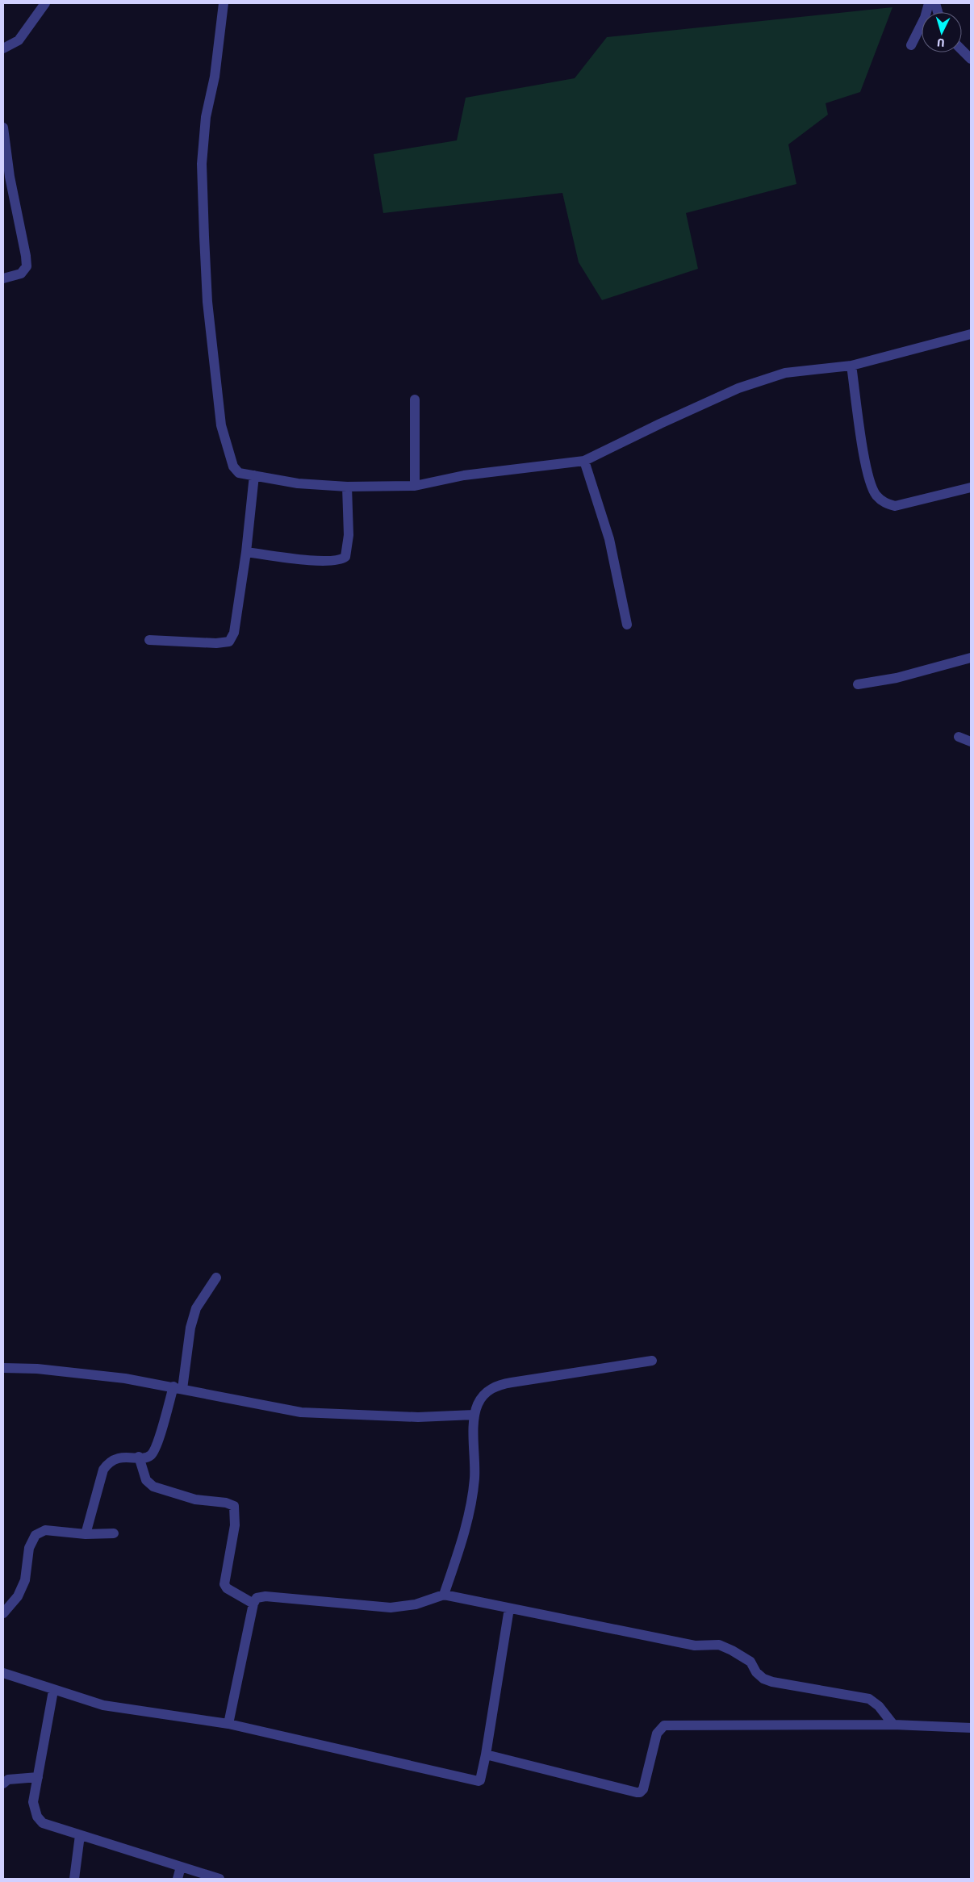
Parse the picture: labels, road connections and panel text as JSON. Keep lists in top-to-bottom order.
{
  "north": "bottom"
}
